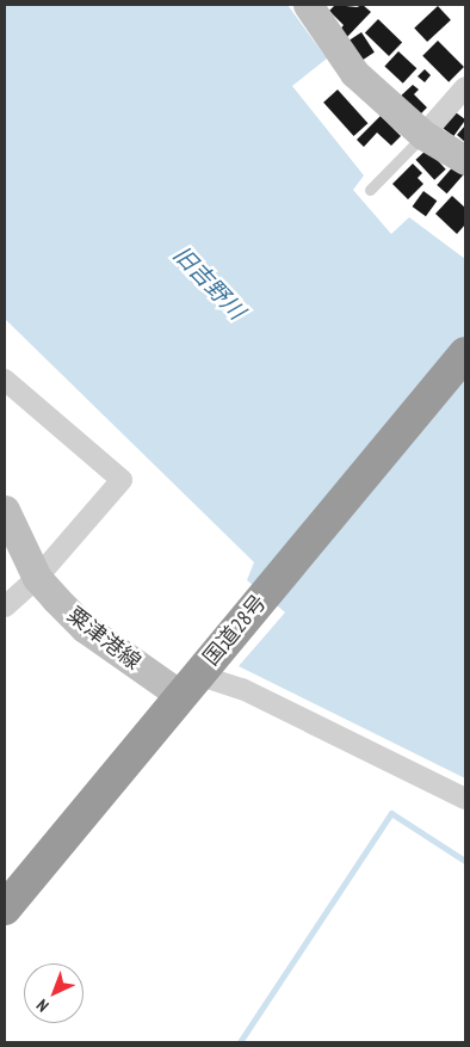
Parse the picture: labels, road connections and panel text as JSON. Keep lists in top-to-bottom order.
{
  "streets": {
    "highway": ["国道28号"],
    "main road": ["粟津港線"]
  },
  "crossings": [
    ["国道28号", "粟津港線"]
  ],
  "water": ["旧吉野川"],
  "north": "bottom left"
}
